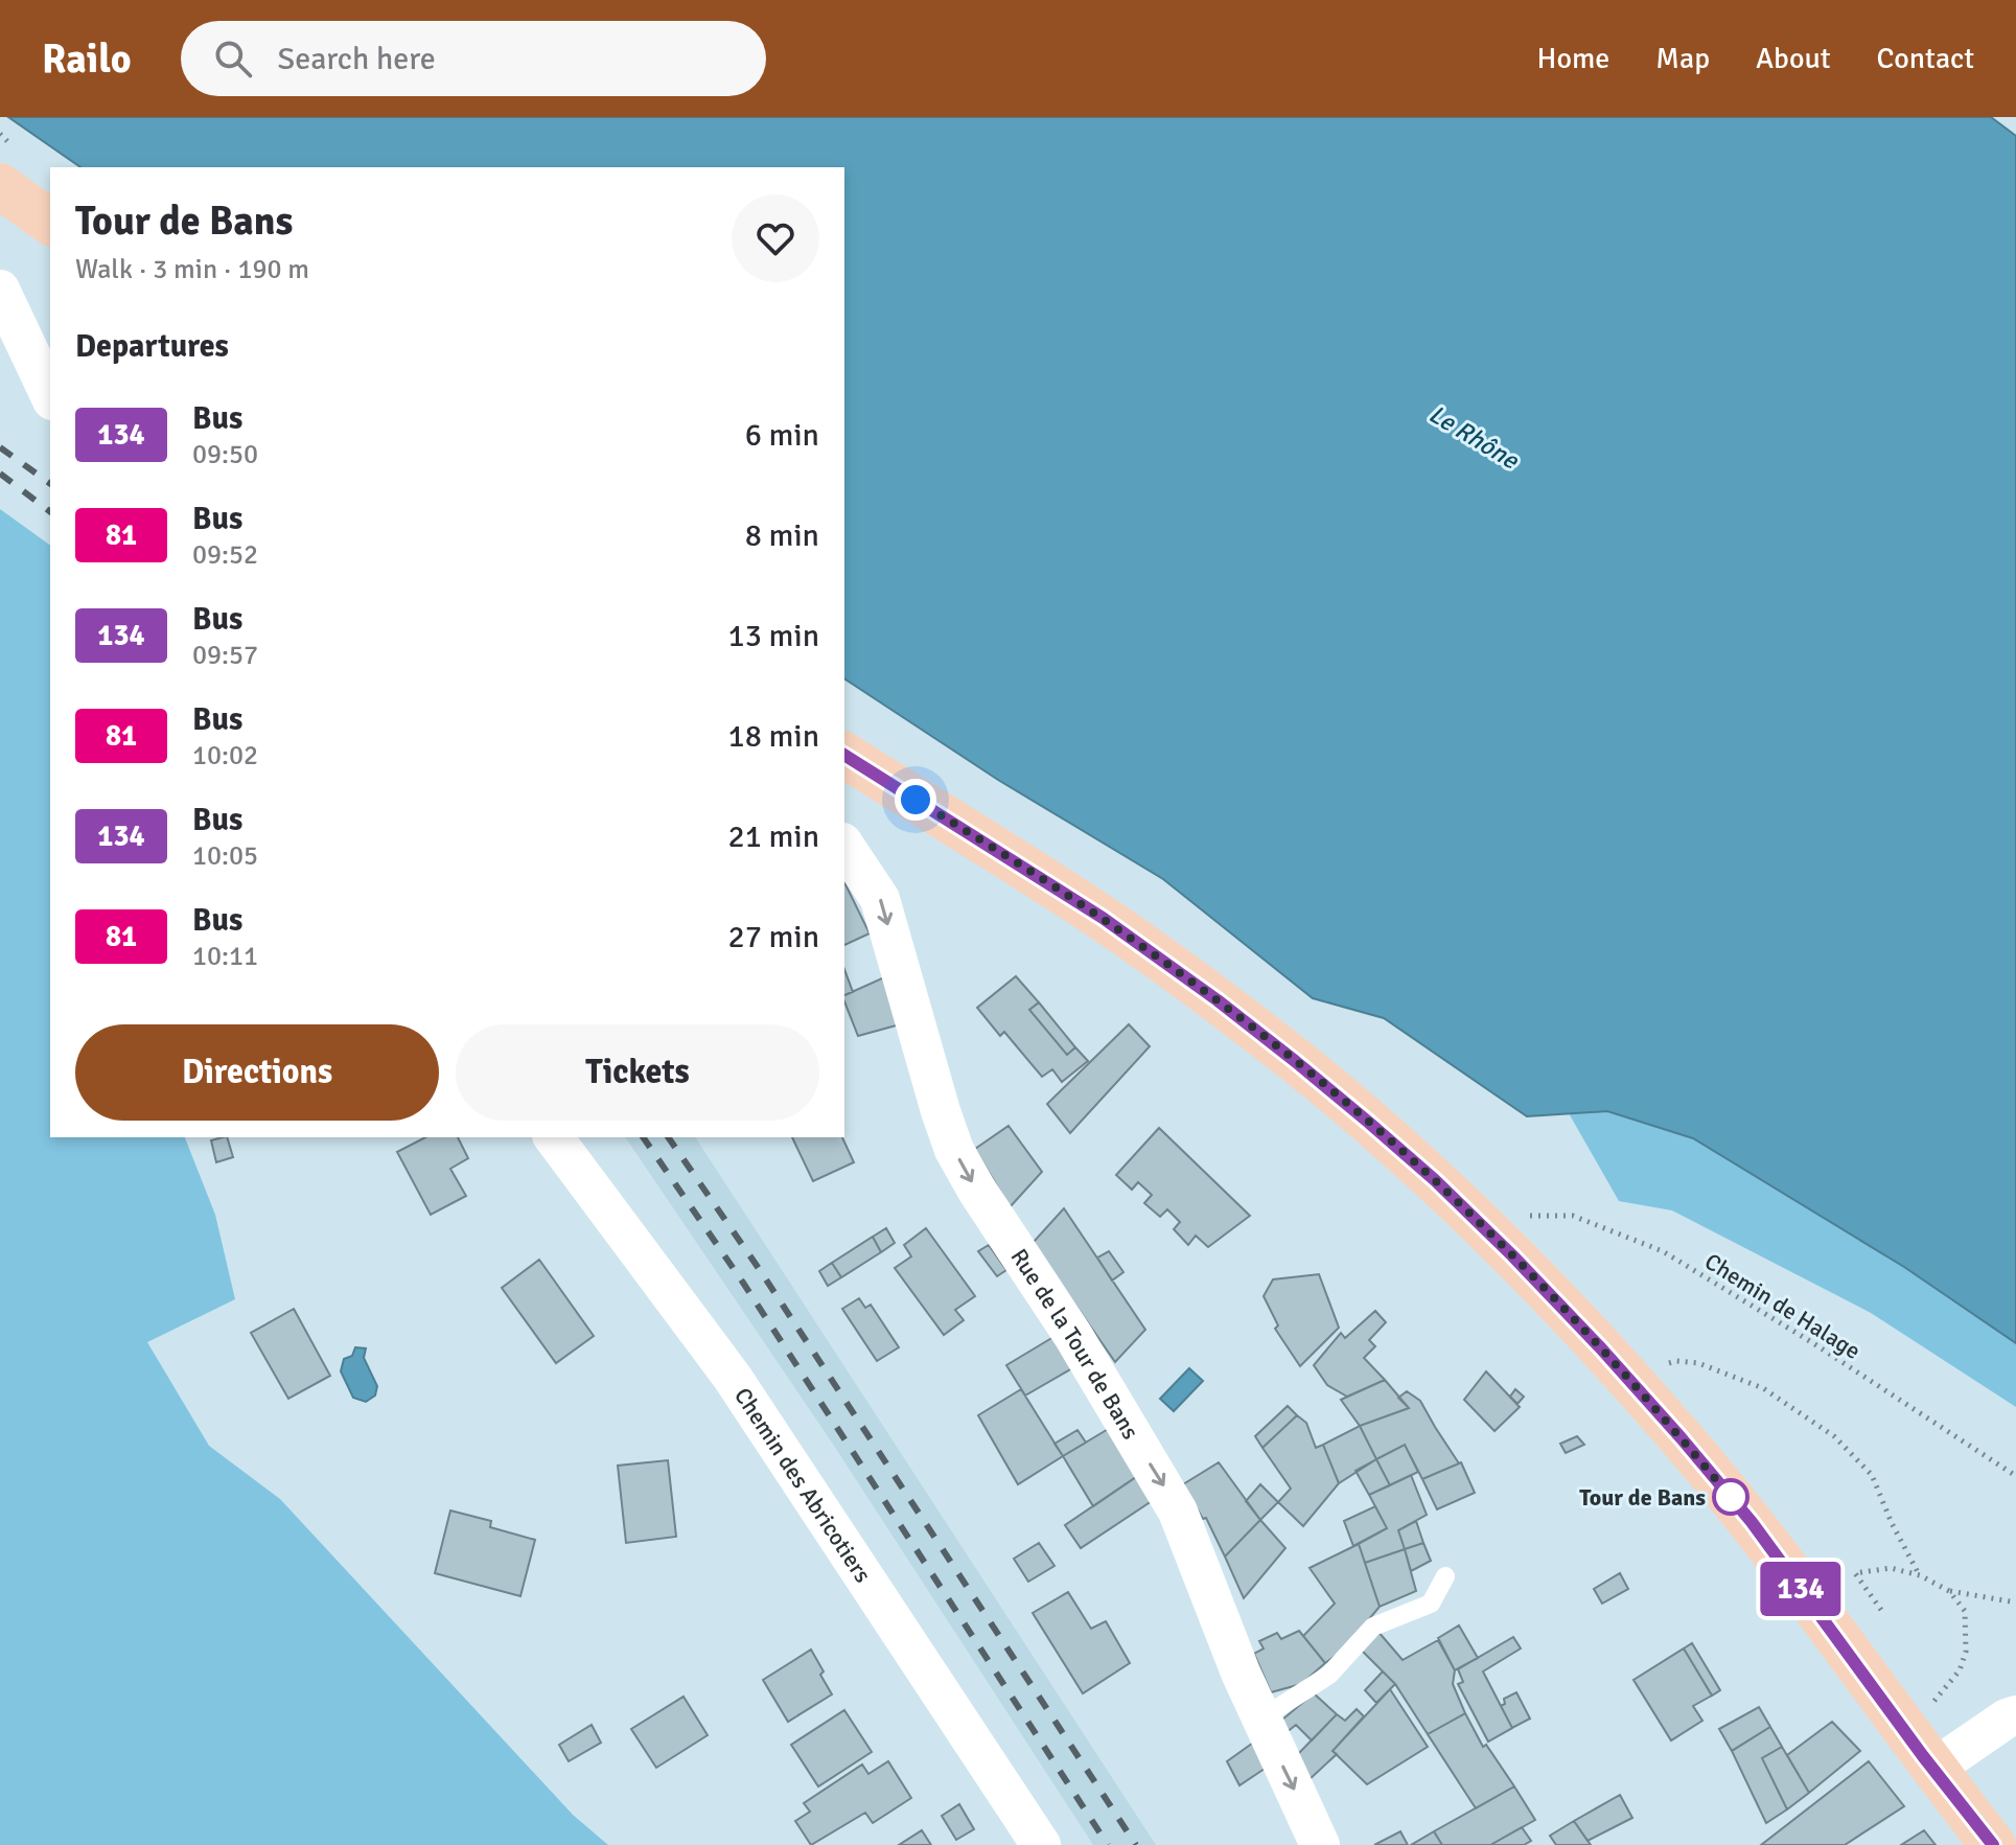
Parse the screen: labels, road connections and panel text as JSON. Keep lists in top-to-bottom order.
{
  "streets": {
    "street": ["Rue de la Tour de Bans", "Chemin des Abricotiers"],
    "path": ["Chemin de Halage"]
  },
  "one_way": ["Rue de la Tour de Bans"],
  "water": ["Le Rhône"],
  "places": ["Tour de Bans"],
  "lines": ["bus line 134"],
  "page": {
    "header": "Railo",
    "search": "Search here",
    "nav": [
      "Home",
      "Map",
      "About",
      "Contact"
    ],
    "on_map": "134",
    "heading": [
      ["Tour de Bans", "Walk · 3 min · 190 m"],
      "Departures"
    ],
    "list": [
      {
        "mark": "134",
        "name": "Bus",
        "note": "09:50",
        "value": "6 min"
      },
      {
        "mark": "81",
        "name": "Bus",
        "note": "09:52",
        "value": "8 min"
      },
      {
        "mark": "134",
        "name": "Bus",
        "note": "09:57",
        "value": "13 min"
      },
      {
        "mark": "81",
        "name": "Bus",
        "note": "10:02",
        "value": "18 min"
      },
      {
        "mark": "134",
        "name": "Bus",
        "note": "10:05",
        "value": "21 min"
      },
      {
        "mark": "81",
        "name": "Bus",
        "note": "10:11",
        "value": "27 min"
      }
    ],
    "buttons": ["Directions", "Tickets"]
  }
}
